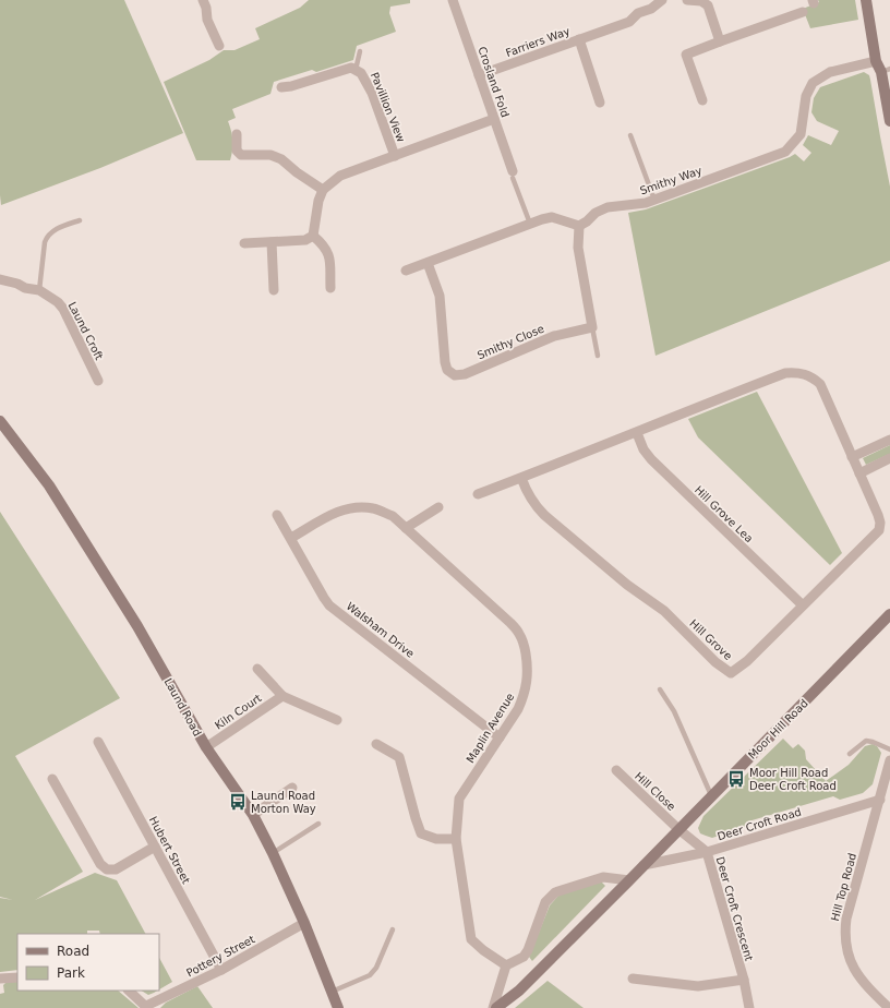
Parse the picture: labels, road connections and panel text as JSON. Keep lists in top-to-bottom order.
{
  "streets": {
    "street": [
      "Farriers Way",
      "Crosland Fold",
      "Pavillion View",
      "Smithy Way",
      "Laund Croft",
      "Smithy Close",
      "Hill Grove Lea",
      "Walsham Drive",
      "Hill Grove",
      "Laund Road",
      "Kiln Court",
      "Maplin Avenue",
      "Moor Hill Road",
      "Hill Close",
      "Deer Croft Road",
      "Hubert Street",
      "Hill Top Road",
      "Deer Croft Crescent",
      "Pottery Street"
    ]
  },
  "crossings": [
    ["Farriers Way", "Crosland Fold"],
    ["Crosland Fold", "Pavillion View"],
    ["Hill Grove Lea", "Hill Grove"],
    ["Walsham Drive", "Maplin Avenue"],
    ["Laund Road", "Kiln Court"],
    ["Laund Road", "Pottery Street"],
    ["Moor Hill Road", "Hill Close"],
    ["Moor Hill Road", "Deer Croft Road"],
    ["Moor Hill Road", "Deer Croft Crescent"],
    ["Hill Close", "Deer Croft Crescent"],
    ["Deer Croft Road", "Hill Top Road"],
    ["Deer Croft Road", "Deer Croft Crescent"],
    ["Hubert Street", "Pottery Street"]
  ],
  "places": {
    "bus stop": ["Moor Hill Road Deer Croft Road", "Laund Road Morton Way"]
  },
  "legend": ["Road", "Park"]
}
